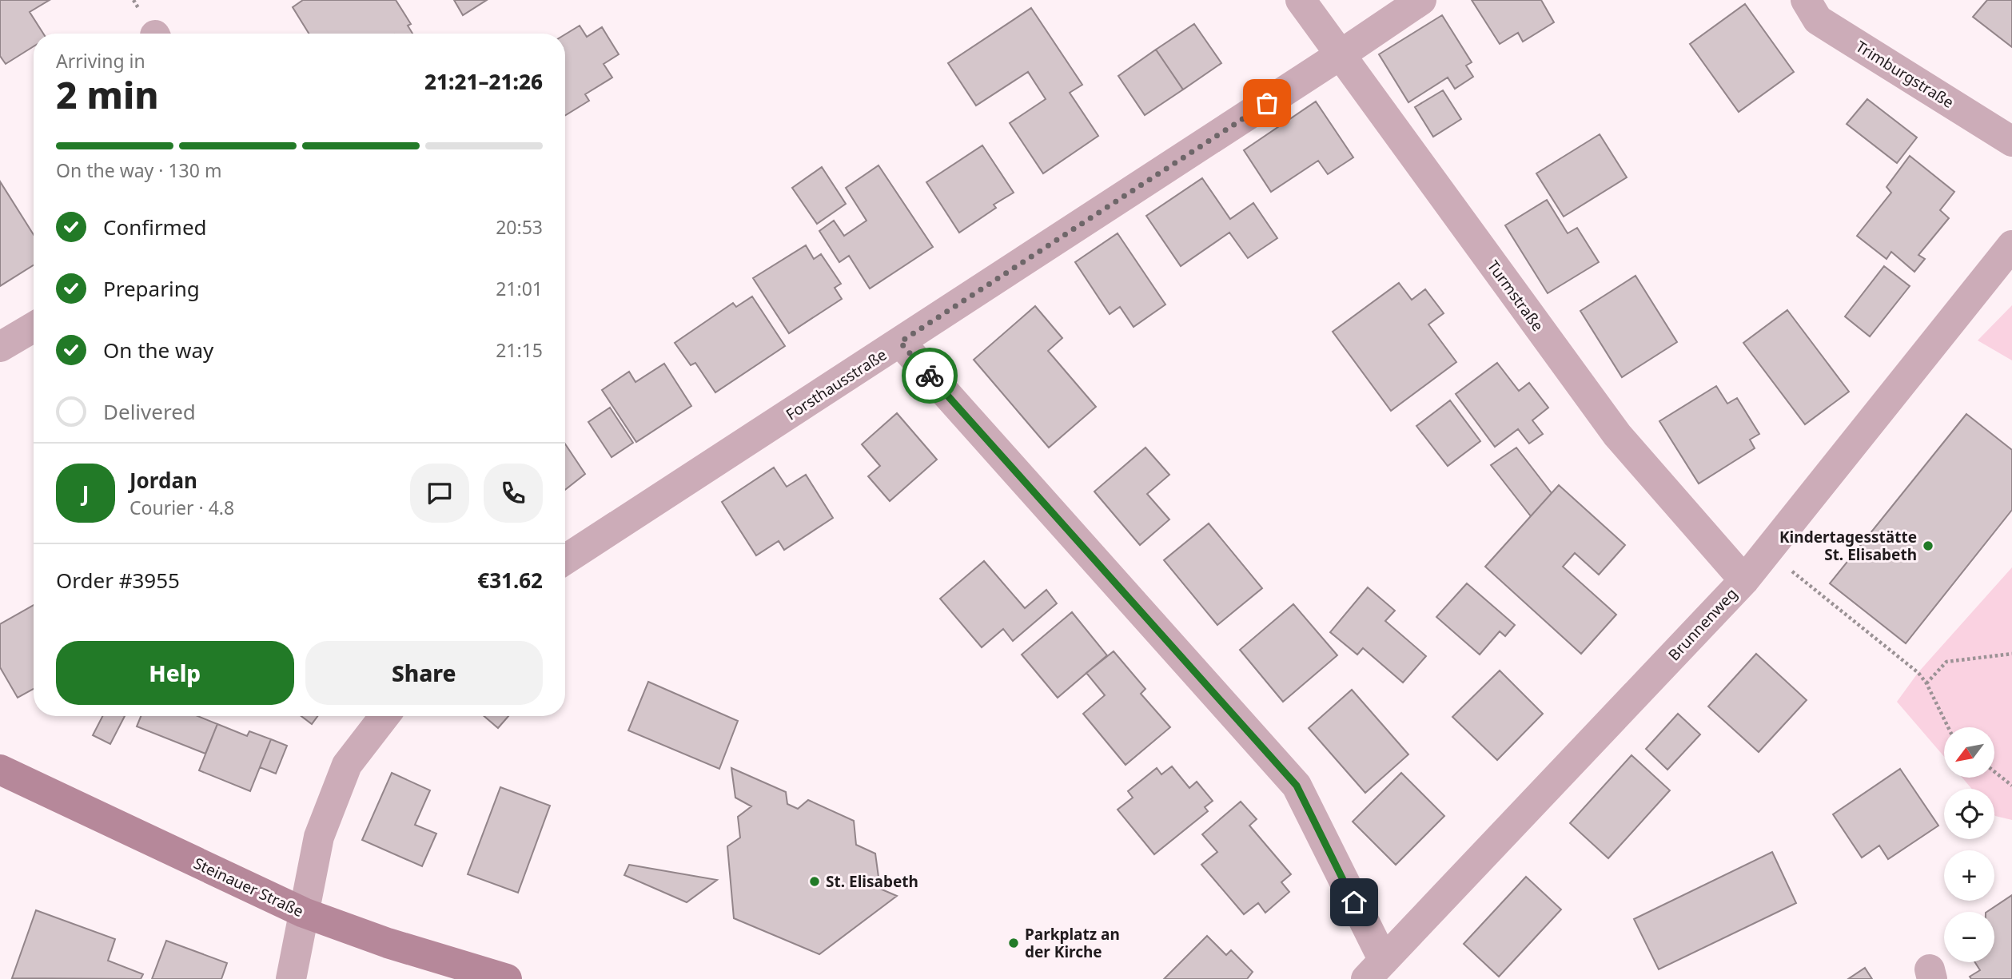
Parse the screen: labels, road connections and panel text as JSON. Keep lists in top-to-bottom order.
{
  "streets": {
    "main road": ["Steinauer Straße"],
    "street": [
      "Trimburgstraße",
      "Turmstraße",
      "Forsthausstraße",
      "Brunnenweg"
    ]
  },
  "crossings": [
    ["Turmstraße", "Forsthausstraße"],
    ["Turmstraße", "Brunnenweg"]
  ],
  "places": ["Kindertagesstätte St. Elisabeth", "St. Elisabeth", "Parkplatz an der Kirche"],
  "north": "bottom left",
  "page": {
    "heading": ["2 min", "Arriving in", "21:21–21:26"],
    "panel": [
      "Jordan",
      "Courier · 4.8",
      "Order #3955",
      "€31.62"
    ],
    "bar": "On the way · 130 m",
    "list": [
      ["Confirmed", "20:53"],
      ["Preparing", "21:01"],
      ["On the way", "21:15"],
      "Delivered"
    ],
    "round": "J",
    "buttons": ["Help", "Share"],
    "map_buttons": ["+", "−"]
  }
}
